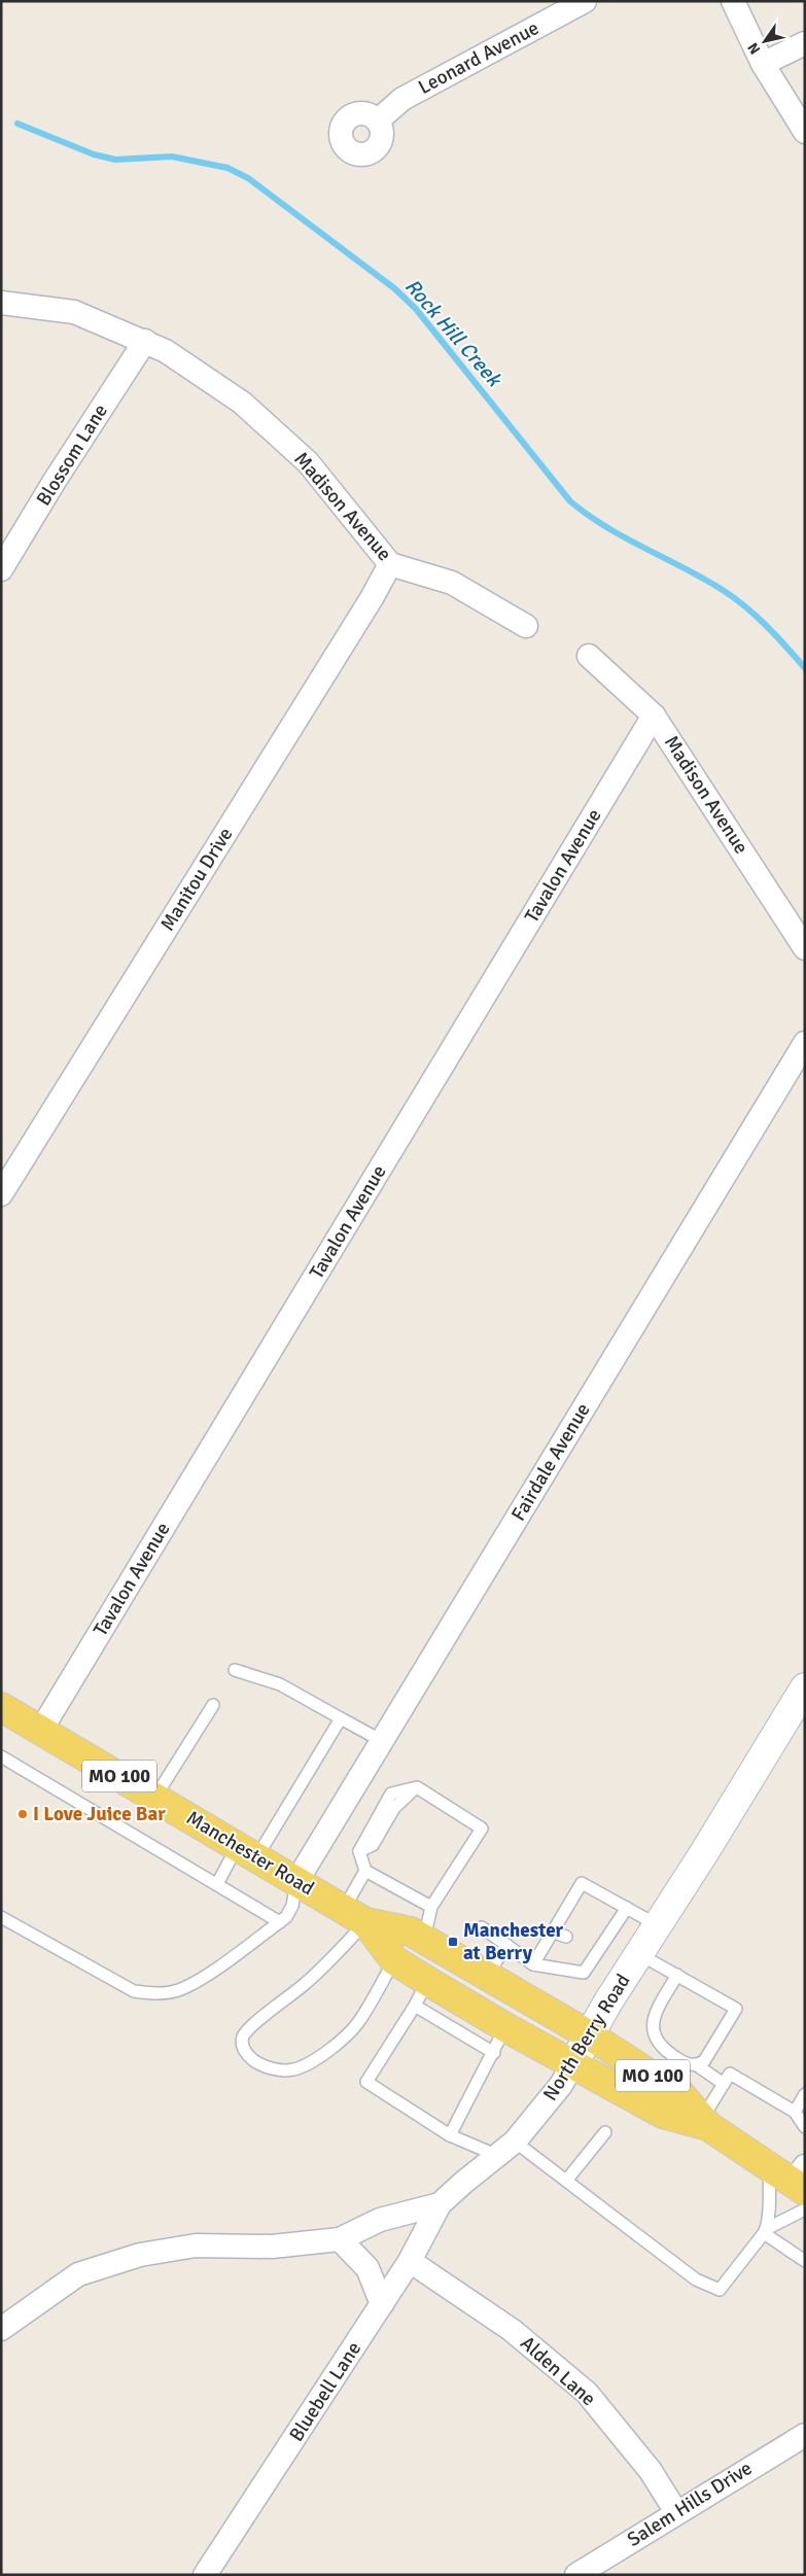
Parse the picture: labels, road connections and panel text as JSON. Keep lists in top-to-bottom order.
{
  "streets": {
    "main road": ["MO 100", "Manchester Road", "North Berry Road"],
    "street": [
      "Leonard Avenue",
      "Blossom Lane",
      "Madison Avenue",
      "Tavalon Avenue",
      "Manitou Drive",
      "Fairdale Avenue",
      "Alden Lane",
      "Bluebell Lane",
      "Salem Hills Drive"
    ]
  },
  "crossings": [
    ["Blossom Lane", "Madison Avenue"],
    ["Madison Avenue", "Tavalon Avenue"],
    ["Madison Avenue", "Manitou Drive"],
    ["Tavalon Avenue", "Manchester Road"],
    ["Fairdale Avenue", "Manchester Road"],
    ["Manchester Road", "North Berry Road"],
    ["North Berry Road", "Bluebell Lane"],
    ["Alden Lane", "Bluebell Lane"],
    ["Alden Lane", "Salem Hills Drive"]
  ],
  "water": ["Rock Hill Creek"],
  "places": {
    "other": ["I Love Juice Bar"],
    "transit": ["Manchester at Berry"]
  },
  "north": "bottom left"
}
